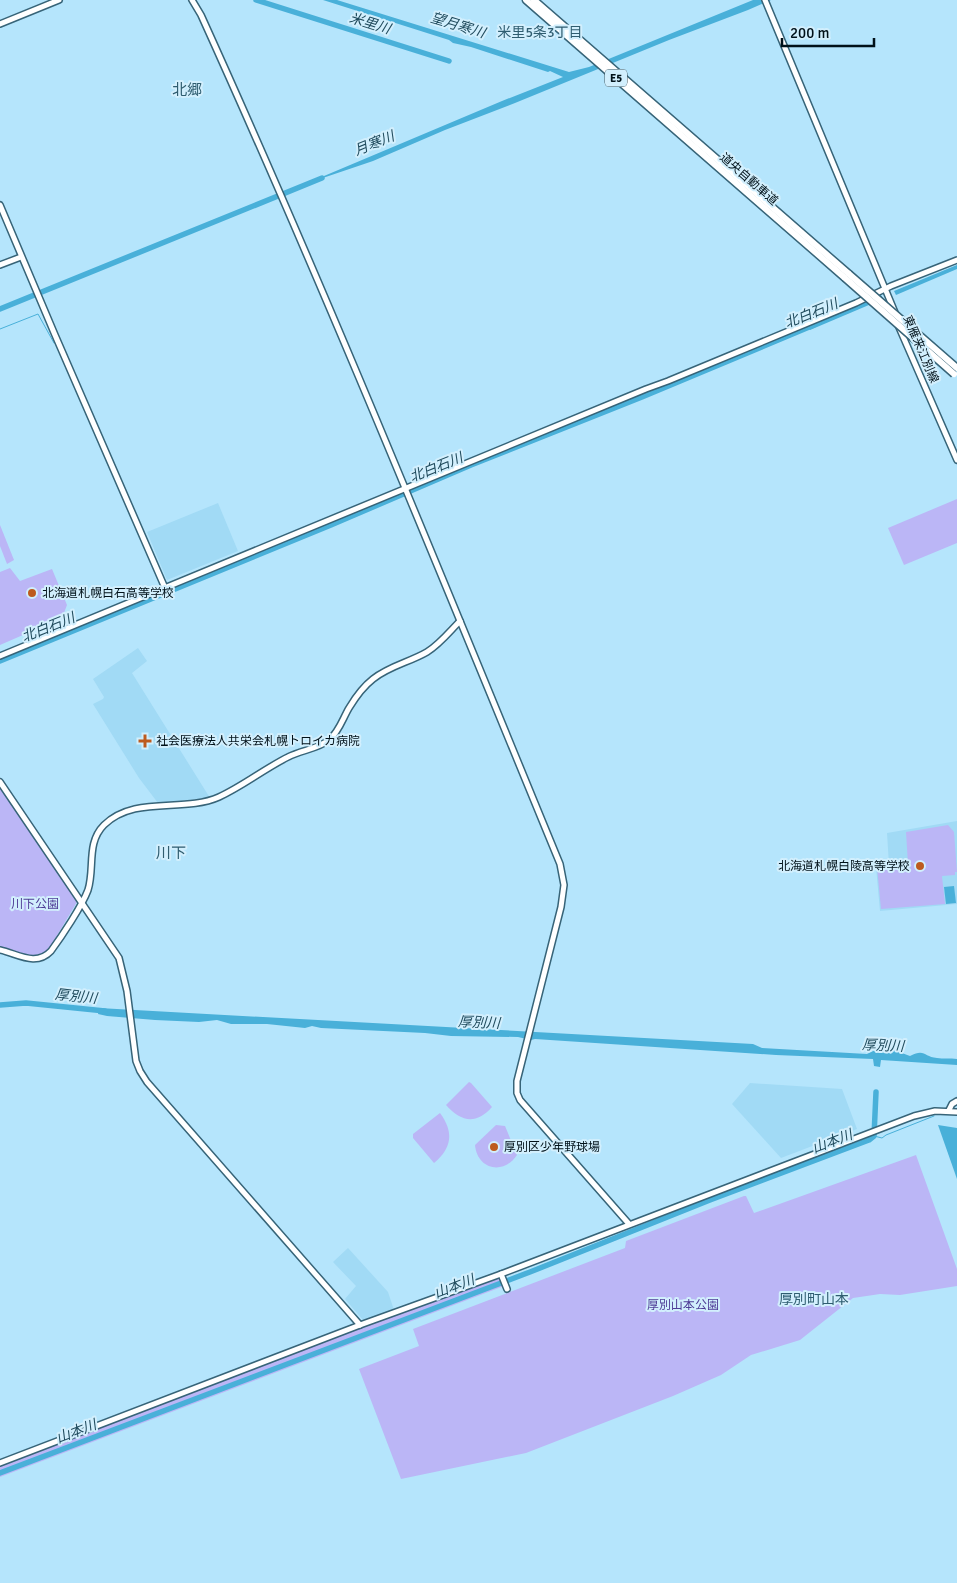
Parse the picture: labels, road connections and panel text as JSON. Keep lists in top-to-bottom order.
{
  "streets": {
    "highway": ["E5", "道央自動車道"],
    "street": ["東雁来江別線"]
  },
  "districts": [
    "米里5条3丁目",
    "北郷",
    "川下",
    "厚別町山本"
  ],
  "water": [
    "米里川",
    "望月寒川",
    "月寒川",
    "北白石川",
    "厚別川",
    "山本川"
  ],
  "parks": ["川下公園", "厚別山本公園"],
  "places": {
    "other": ["北海道札幌白石高等学校", "北海道札幌白陵高等学校", "厚別区少年野球場"],
    "health": ["社会医療法人共栄会札幌トロイカ病院"]
  },
  "scale_bar": "200 m"
}
